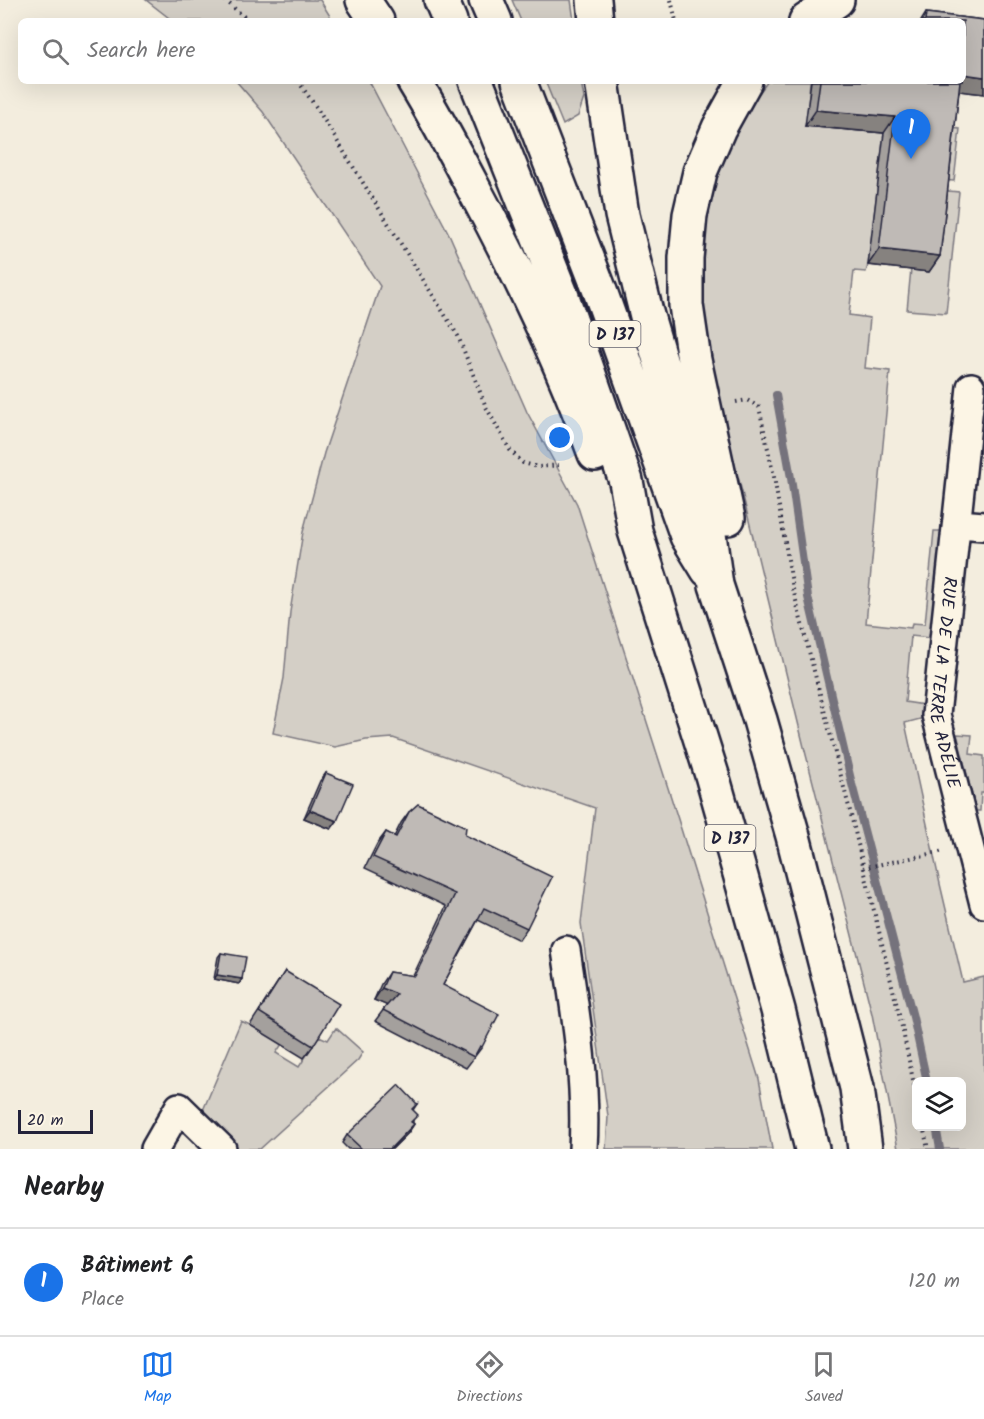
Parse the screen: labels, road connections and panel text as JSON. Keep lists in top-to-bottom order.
{
  "streets": {
    "highway": ["D 137"],
    "street": ["RUE DE LA TERRE ADÉLIE"]
  },
  "scale_bar": "20 m",
  "page": {
    "search": "Search here",
    "pins": "1",
    "scale": "20 m",
    "heading": "Nearby",
    "list": [
      {
        "mark": "1",
        "name": "Bâtiment G",
        "note": "Place",
        "value": "120 m"
      }
    ],
    "nav": ["Map", "Directions", "Saved"]
  }
}
